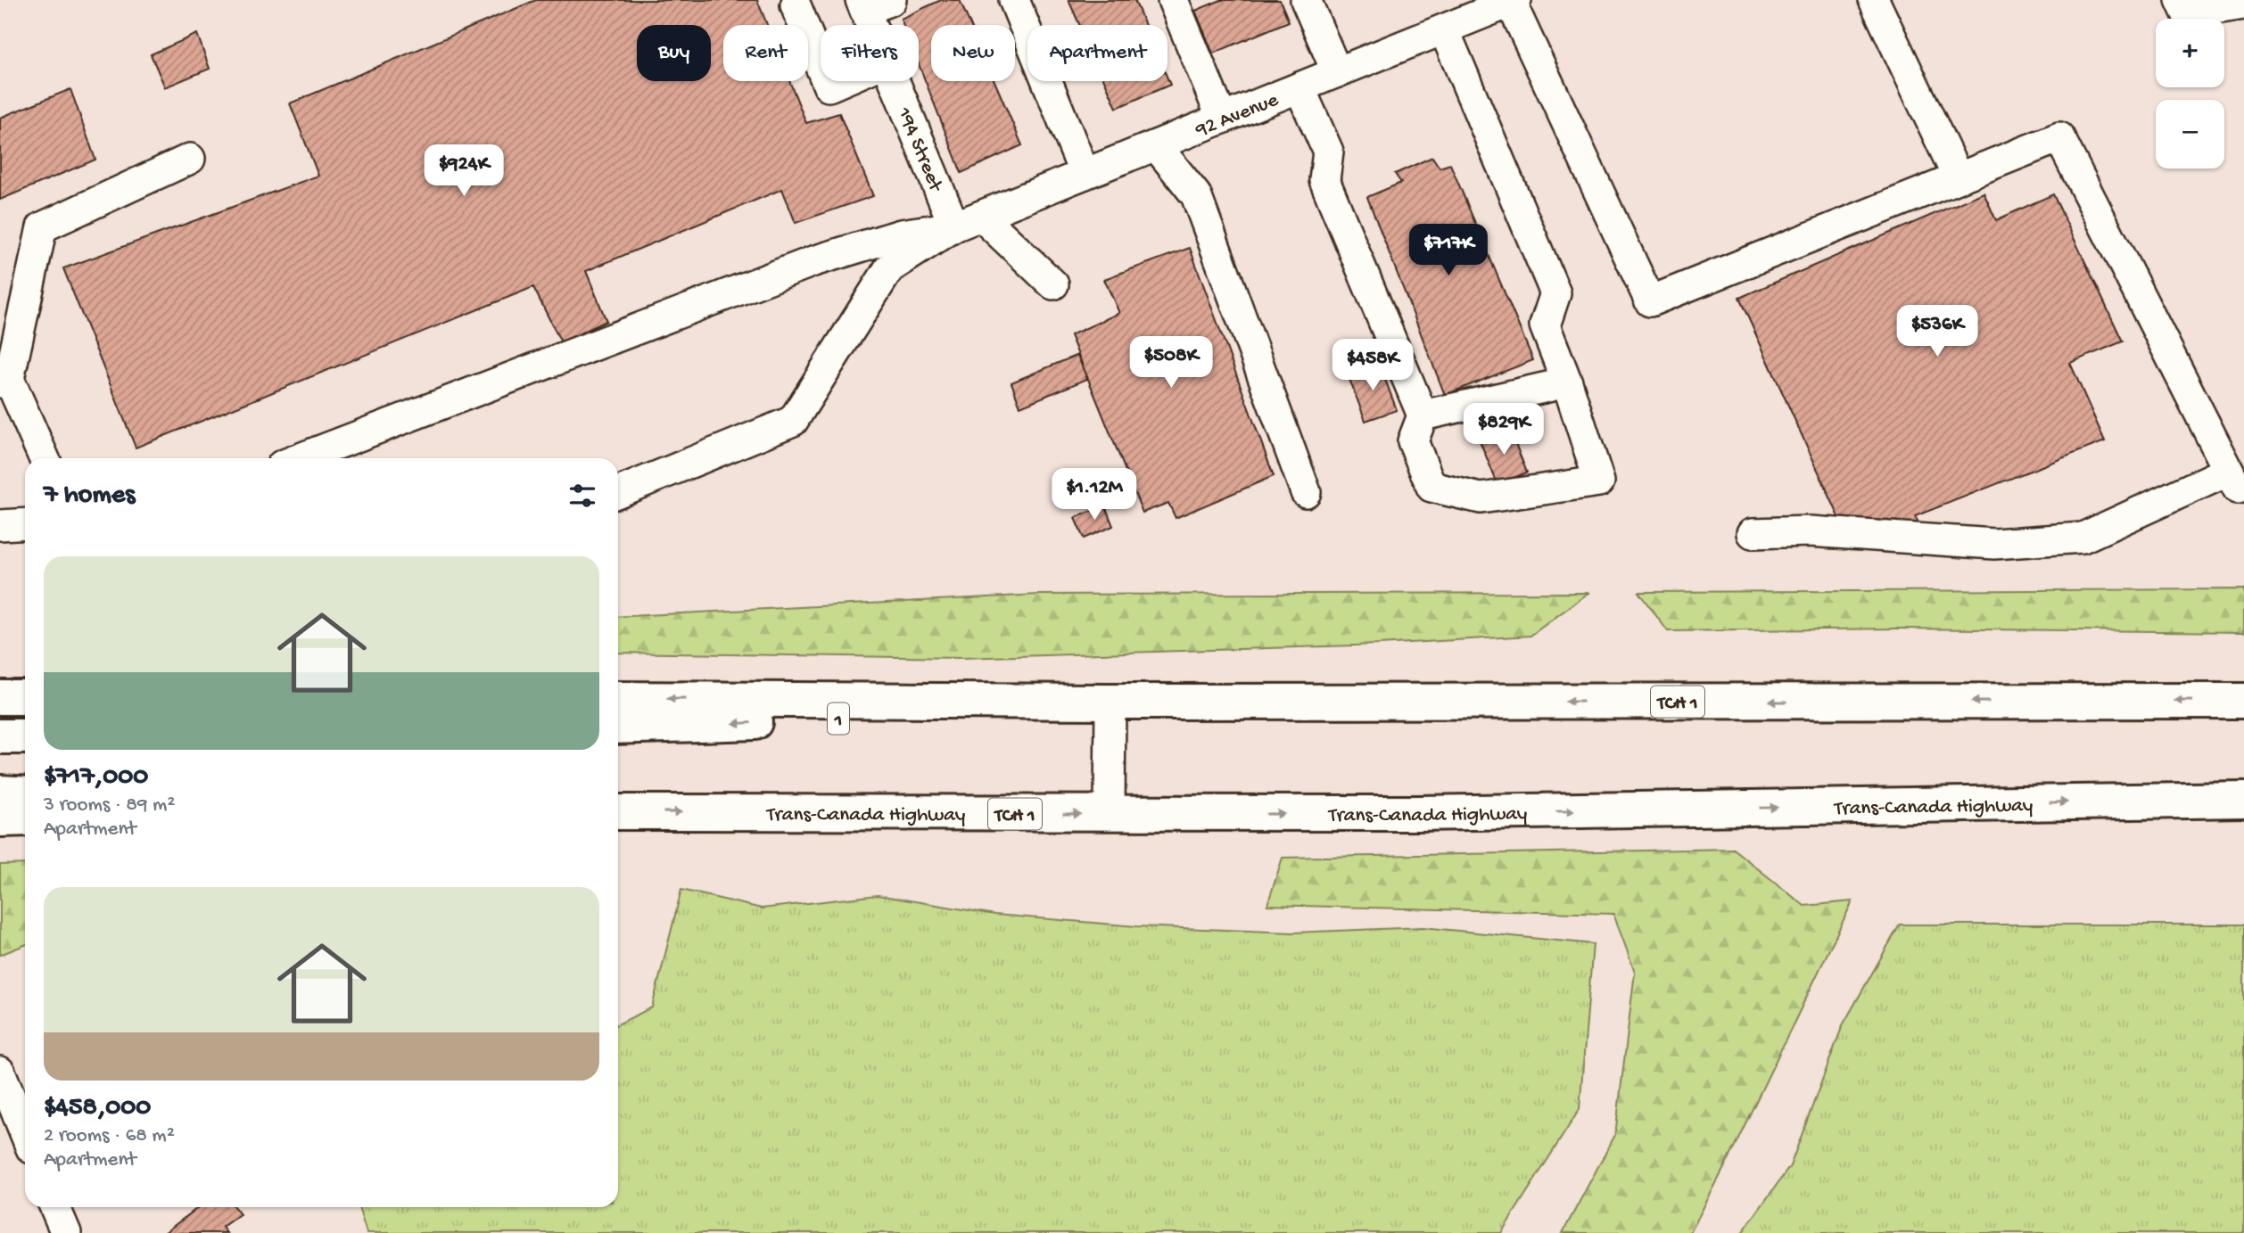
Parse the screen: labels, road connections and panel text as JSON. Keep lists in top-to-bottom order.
{
  "streets": {
    "highway": ["TCH 1", "1", "Trans-Canada Highway"],
    "street": ["92 Avenue", "194 Street"]
  },
  "crossings": [
    ["92 Avenue", "194 Street"],
    ["TCH 1", "1"]
  ],
  "page": {
    "map_buttons": ["+", "−"],
    "chip": [
      "Buy",
      "Rent",
      "Filters",
      "New",
      "Apartment"
    ],
    "price": [
      "$924K",
      "$717K",
      "$536K",
      "$508K",
      "$458K",
      "$829K",
      "$1.12M"
    ],
    "heading": "7 homes",
    "list": [
      {
        "name": "$717,000",
        "note": "3 rooms · 89 m² · Apartment"
      },
      {
        "name": "$458,000",
        "note": "2 rooms · 68 m² · Apartment"
      }
    ]
  }
}
